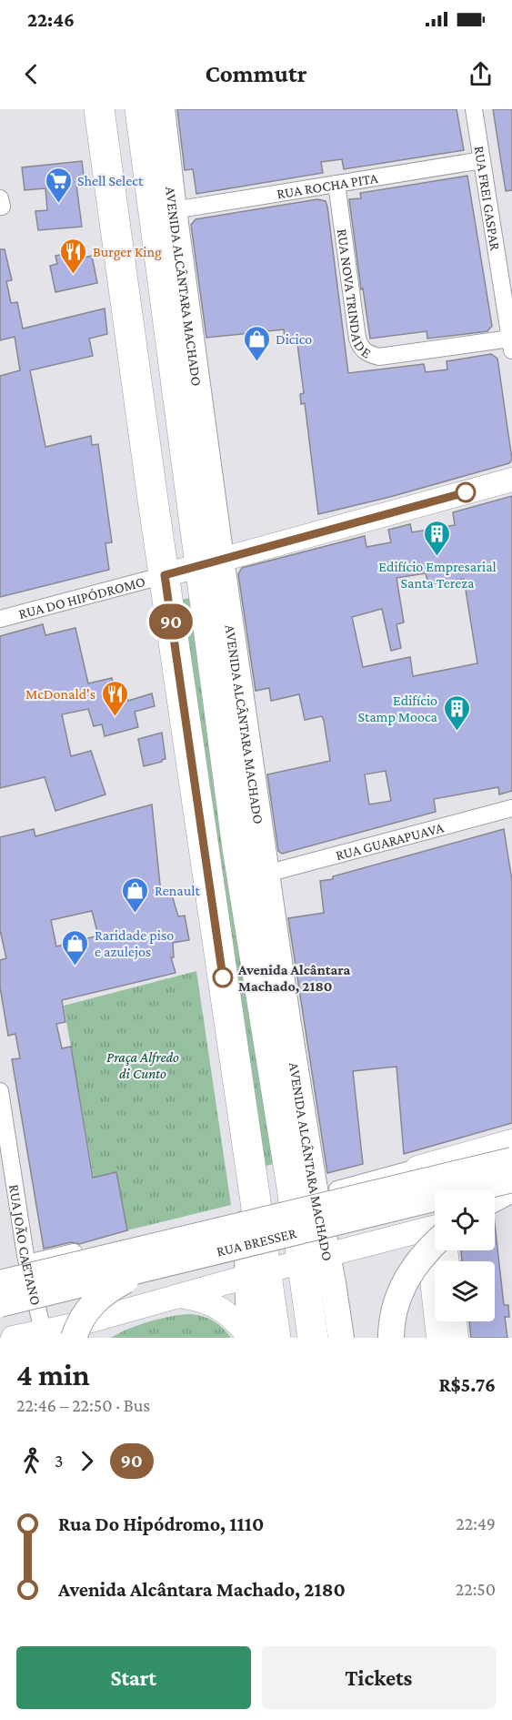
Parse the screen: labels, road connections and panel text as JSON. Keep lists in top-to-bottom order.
{
  "streets": {
    "highway": ["AVENIDA ALCÂNTARA MACHADO"],
    "main road": ["RUA BRESSER"],
    "street": [
      "RUA ROCHA PITA",
      "RUA FREI GASPAR",
      "RUA NOVA TRINDADE",
      "RUA DO HIPÓDROMO",
      "RUA GUARAPUAVA",
      "RUA JOÃO CAETANO"
    ]
  },
  "crossings": [
    ["RUA ROCHA PITA", "RUA FREI GASPAR"],
    ["RUA ROCHA PITA", "AVENIDA ALCÂNTARA MACHADO"],
    ["RUA ROCHA PITA", "RUA NOVA TRINDADE"],
    ["RUA FREI GASPAR", "RUA NOVA TRINDADE"],
    ["AVENIDA ALCÂNTARA MACHADO", "RUA DO HIPÓDROMO"],
    ["AVENIDA ALCÂNTARA MACHADO", "RUA GUARAPUAVA"],
    ["AVENIDA ALCÂNTARA MACHADO", "RUA BRESSER"],
    ["RUA BRESSER", "RUA JOÃO CAETANO"]
  ],
  "parks": ["Praça Alfredo di Cunto"],
  "places": {
    "supermarket": ["Shell Select"],
    "restaurant": ["Burger King", "McDonald's"],
    "shop": ["Dicico", "Renault", "Raridade piso e azulejos"],
    "building": ["Edifício Empresarial Santa Tereza", "Edifício Stamp Mooca"],
    "other": ["Avenida Alcântara Machado, 2180"]
  },
  "lines": ["bus line 90"],
  "page": {
    "status": "22:46",
    "header": "Commutr",
    "on_map": "90",
    "heading": ["4 min", "22:46 – 22:50 · Bus", "R$5.76"],
    "legs": ["3", "90"],
    "list": [
      {
        "name": "Rua Do Hipódromo, 1110",
        "value": "22:49"
      },
      {
        "name": "Avenida Alcântara Machado, 2180",
        "value": "22:50"
      }
    ],
    "buttons": ["Start", "Tickets"]
  }
}
